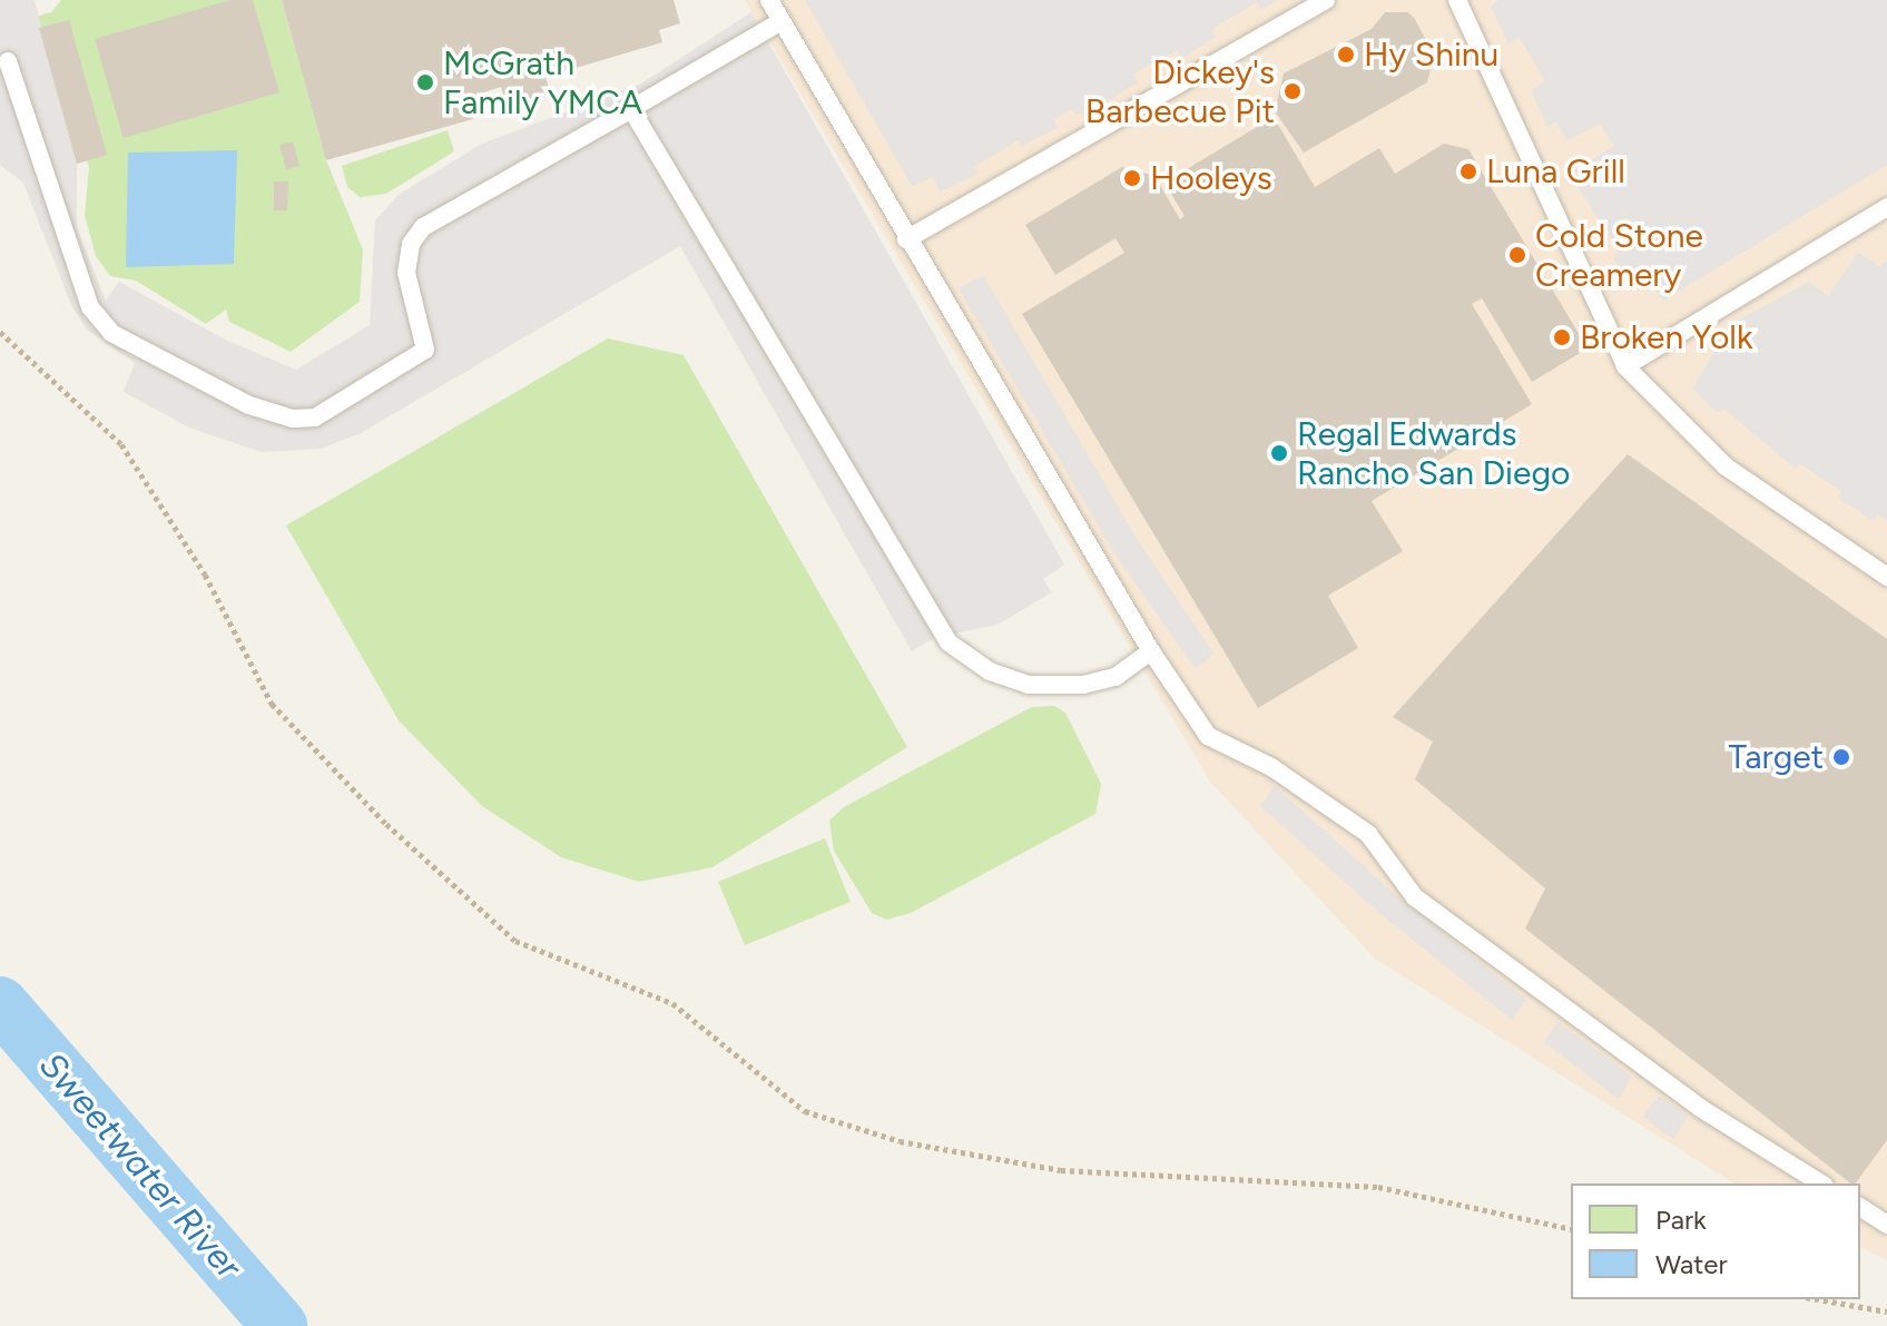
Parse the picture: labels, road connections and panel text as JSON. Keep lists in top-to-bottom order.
{
  "water": ["Sweetwater River"],
  "places": [
    "Hy Shinu",
    "McGrath Family YMCA",
    "Dickey's Barbecue Pit",
    "Luna Grill",
    "Hooleys",
    "Cold Stone Creamery",
    "Broken Yolk",
    "Regal Edwards Rancho San Diego",
    "Target"
  ],
  "legend": ["Park", "Water"]
}
